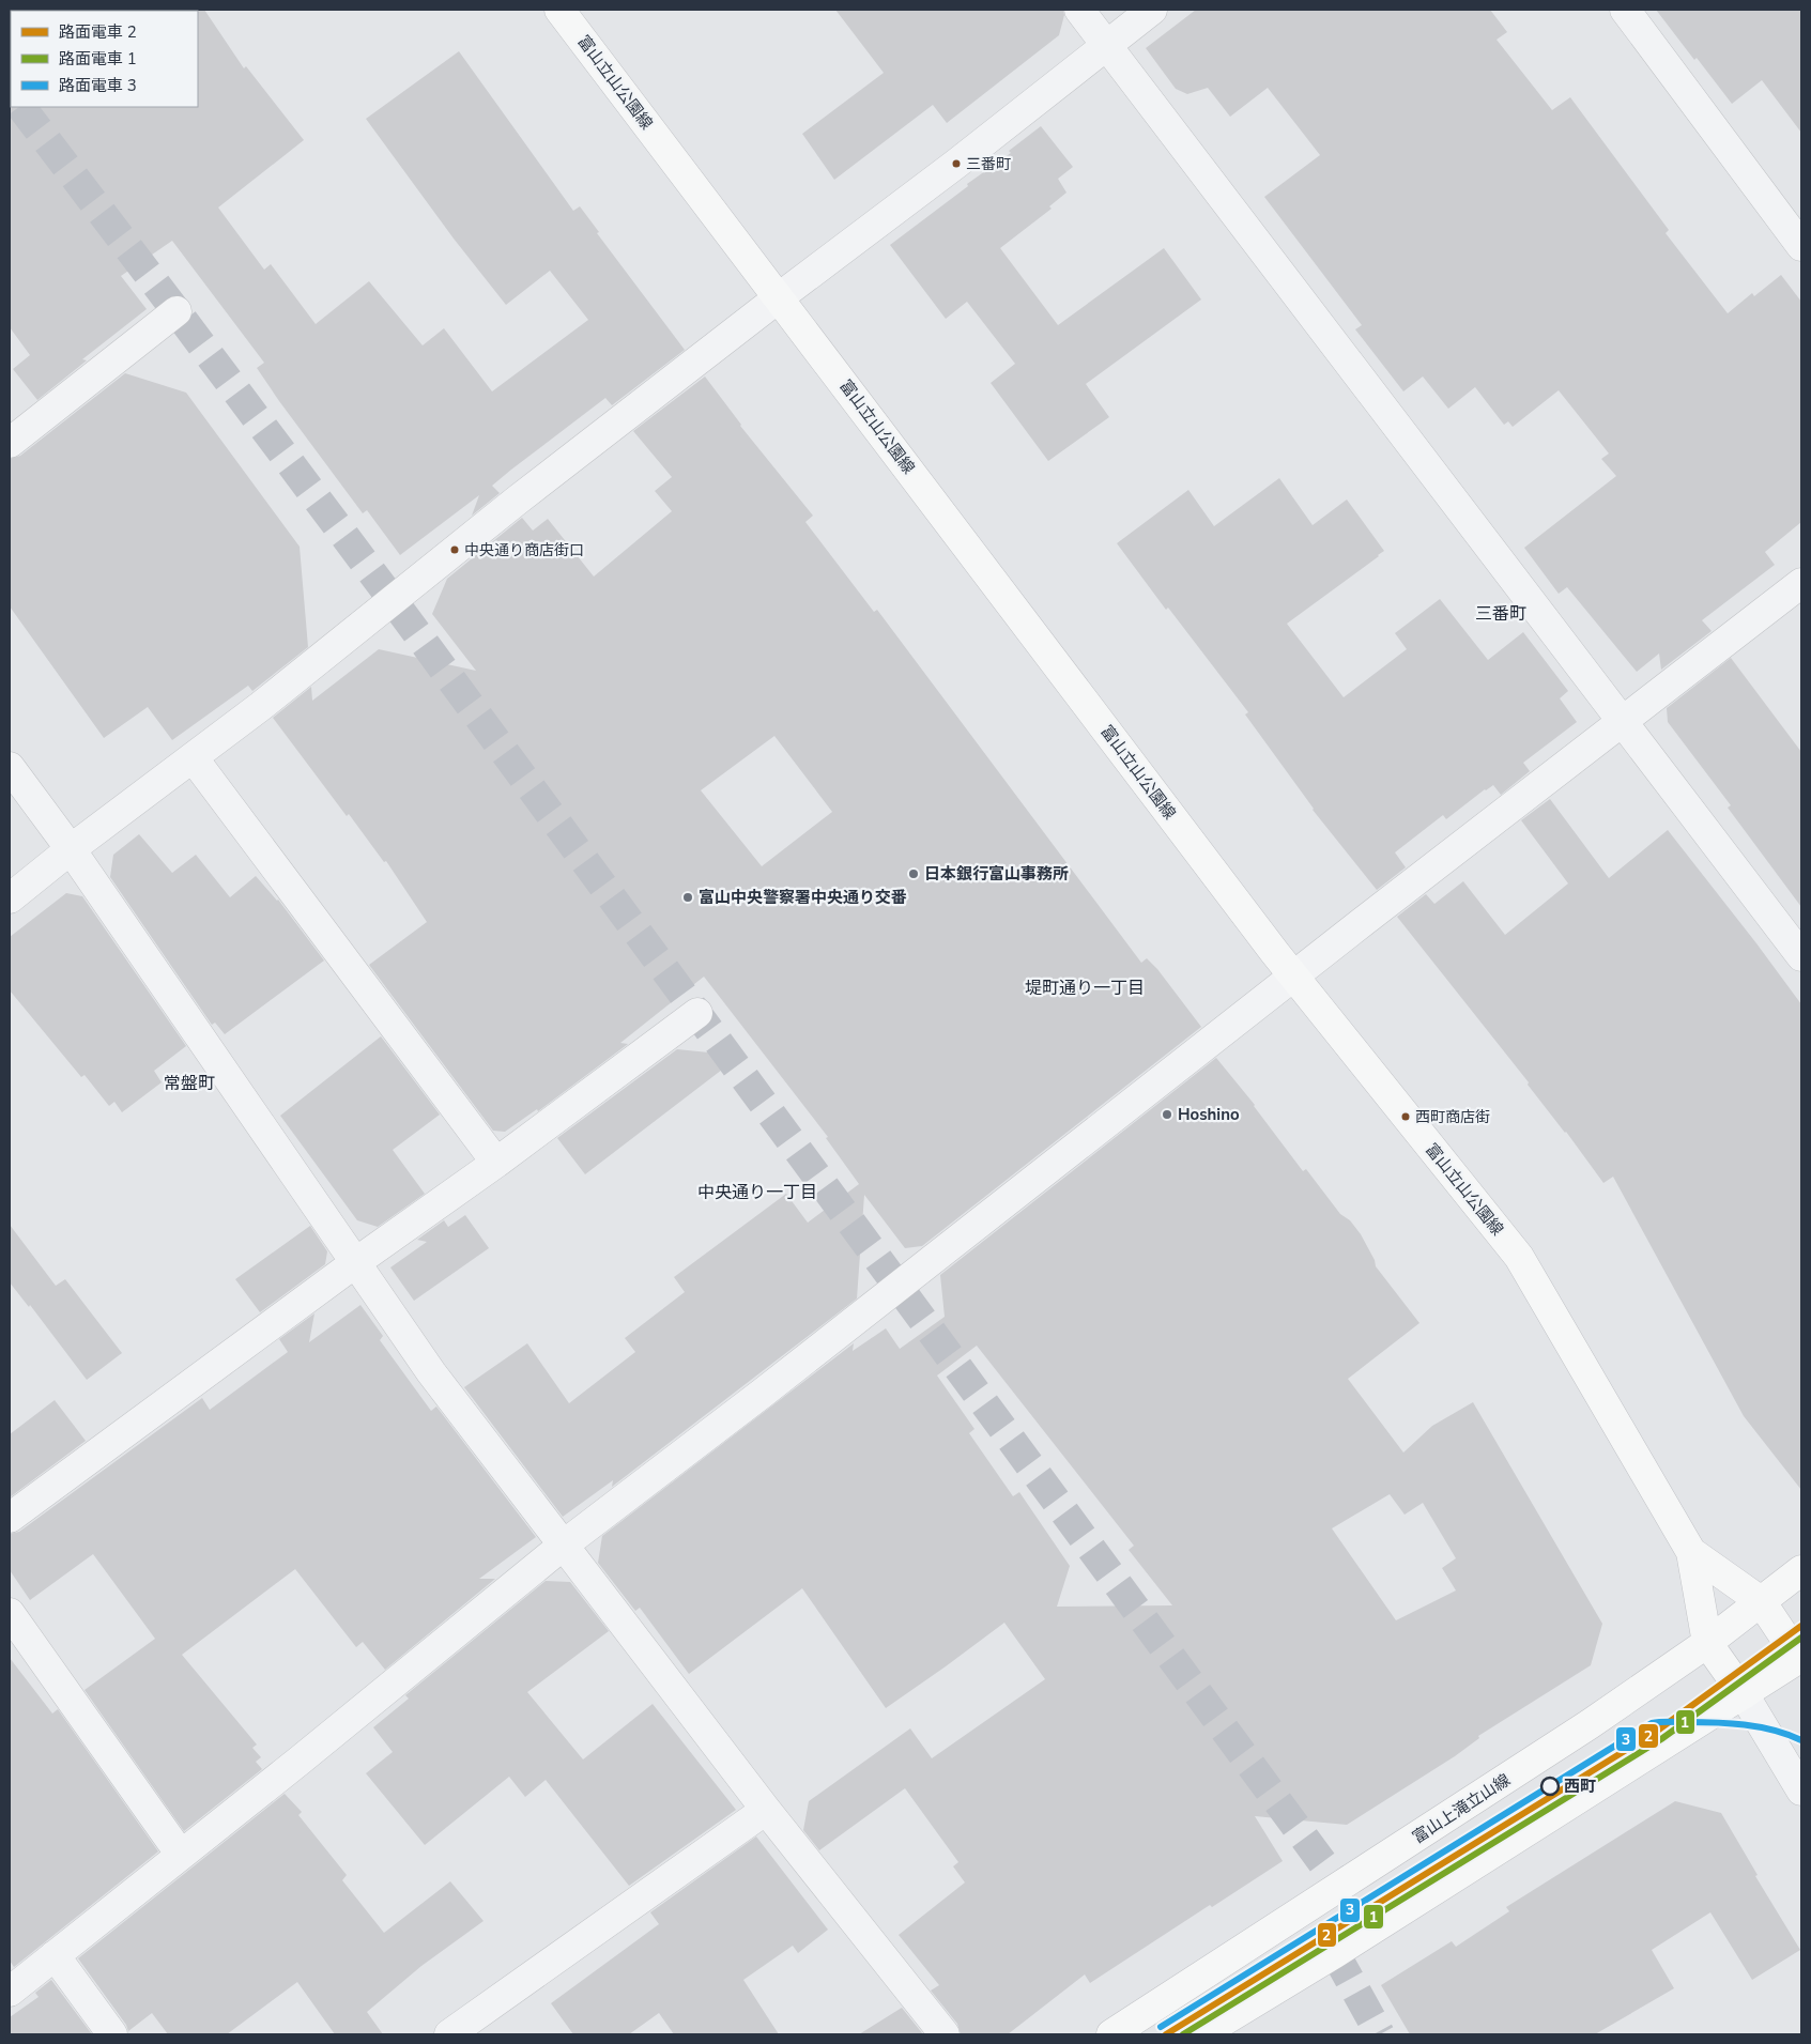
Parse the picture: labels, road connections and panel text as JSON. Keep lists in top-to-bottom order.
{
  "streets": {
    "main road": ["富山立山公園線", "富山上滝立山線"]
  },
  "crossings": [
    ["富山立山公園線", "富山上滝立山線"]
  ],
  "districts": [
    "三番町",
    "堤町通り一丁目",
    "常盤町",
    "中央通り一丁目"
  ],
  "places": [
    "三番町",
    "中央通り商店街口",
    "日本銀行富山事務所",
    "富山中央警察署中央通り交番",
    "Hoshino",
    "西町商店街",
    "西町"
  ],
  "lines": ["tram line 2", "tram line 1", "tram line 3"],
  "legend": ["路面電車 2", "路面電車 1", "路面電車 3"]
}
